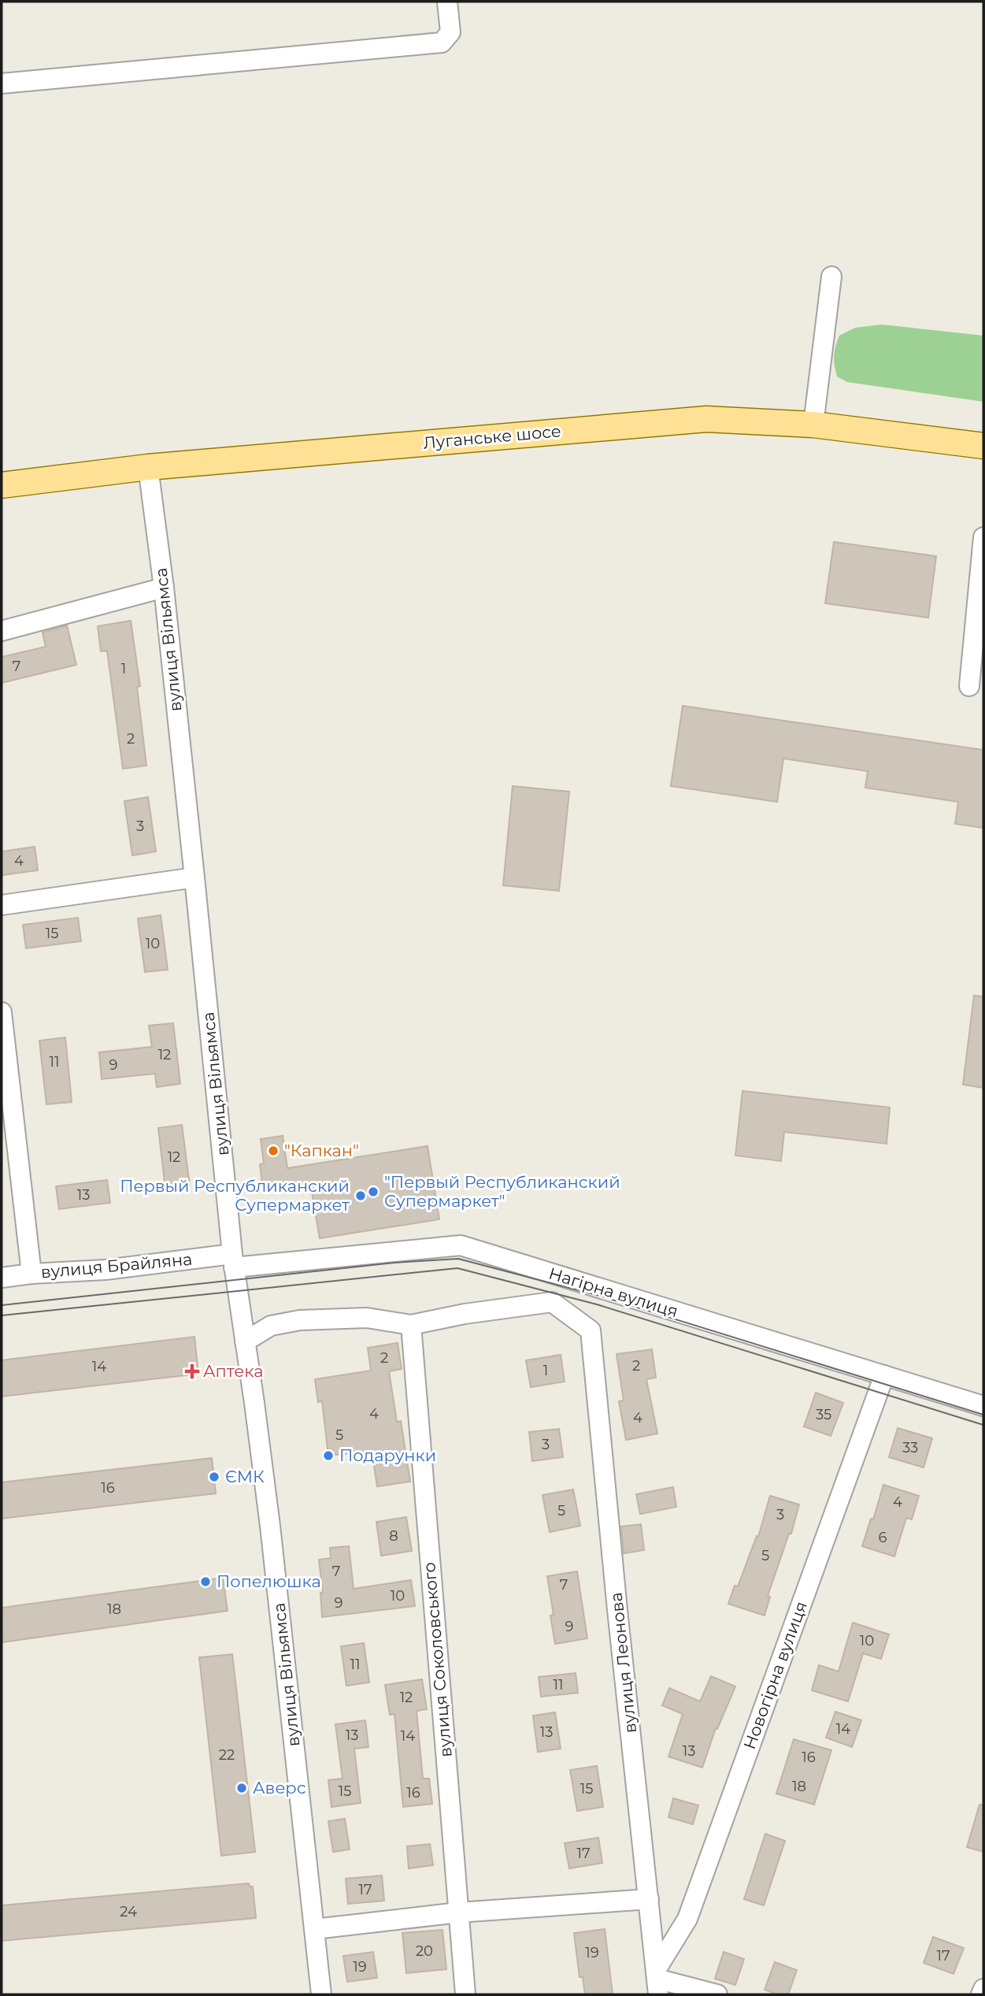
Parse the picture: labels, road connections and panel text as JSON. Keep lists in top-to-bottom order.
{
  "streets": {
    "main road": ["Луганське шосе"],
    "street": [
      "вулиця Вільямса",
      "вулиця Брайляна",
      "Нагірна вулиця",
      "вулиця Соколовського",
      "вулиця Леонова",
      "Новогірна вулиця"
    ]
  },
  "crossings": [
    ["Луганське шосе", "вулиця Вільямса"],
    ["вулиця Вільямса", "вулиця Брайляна"],
    ["вулиця Вільямса", "Нагірна вулиця"],
    ["вулиця Брайляна", "Нагірна вулиця"],
    ["Нагірна вулиця", "Новогірна вулиця"],
    ["вулиця Соколовського", "вулиця Леонова"],
    ["вулиця Леонова", "Новогірна вулиця"]
  ],
  "places": {
    "other": [
      "\"Капкан\"",
      "\"Первый Республиканский Супермаркет\"",
      "Первый Республиканский Супермаркет",
      "Подарунки",
      "ЄМК",
      "Попелюшка",
      "Аверс"
    ],
    "health": ["Аптека"]
  },
  "house_numbers": [
    "7",
    "1",
    "2",
    "3",
    "4",
    "15",
    "10",
    "12",
    "11",
    "9",
    "12",
    "13",
    "2",
    "2",
    "14",
    "1",
    "4",
    "35",
    "4",
    "5",
    "3",
    "33",
    "16",
    "4",
    "5",
    "3",
    "8",
    "6",
    "5",
    "7",
    "7",
    "10",
    "9",
    "18",
    "9",
    "10",
    "11",
    "11",
    "12",
    "14",
    "13",
    "13",
    "14",
    "13",
    "22",
    "16",
    "18",
    "15",
    "15",
    "16",
    "17",
    "17",
    "24",
    "20",
    "19",
    "17",
    "19"
  ]
}
